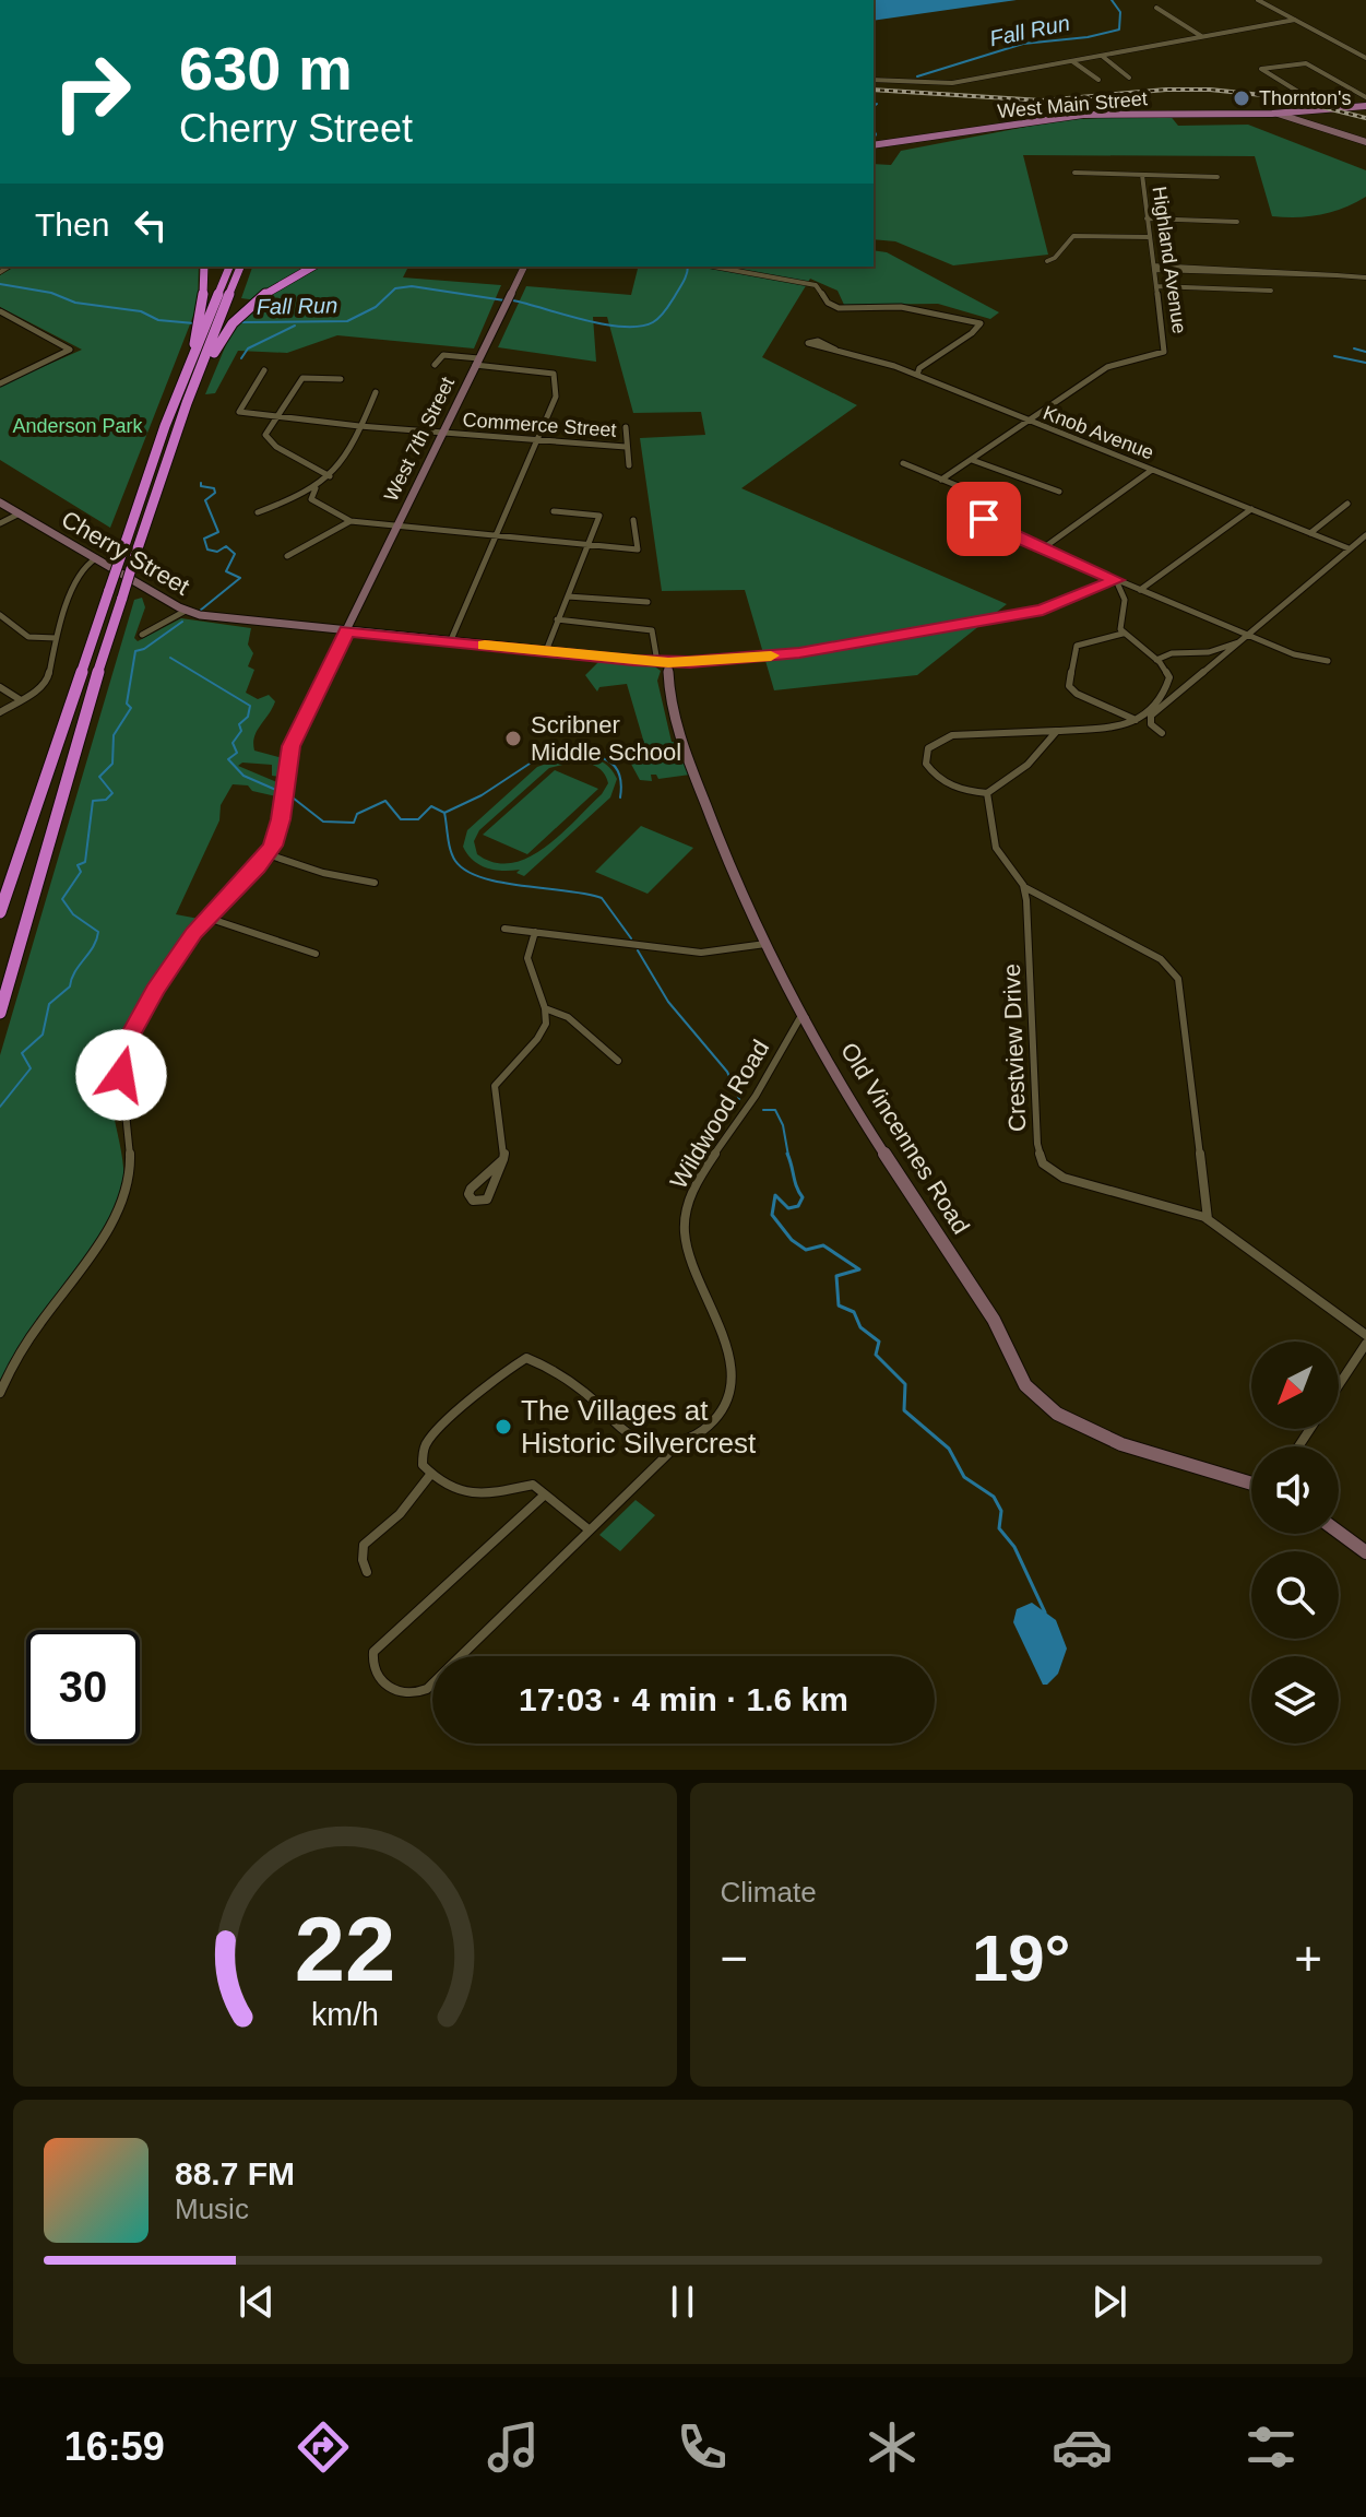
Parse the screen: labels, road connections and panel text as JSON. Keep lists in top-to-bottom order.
{
  "streets": {
    "main road": ["West Main Street"],
    "street": [
      "Highland Avenue",
      "Commerce Street",
      "Knob Avenue",
      "West 7th Street",
      "Cherry Street",
      "Crestview Drive",
      "Wildwood Road",
      "Old Vincennes Road"
    ]
  },
  "crossings": [
    ["Highland Avenue", "Knob Avenue"],
    ["Commerce Street", "West 7th Street"],
    ["West 7th Street", "Cherry Street"],
    ["Cherry Street", "Old Vincennes Road"],
    ["Wildwood Road", "Old Vincennes Road"]
  ],
  "water": ["Fall Run"],
  "parks": ["Anderson Park"],
  "places": ["Thornton's", "Scribner Middle School", "The Villages at Historic Silvercrest"],
  "north": "bottom left",
  "page": {
    "turn": ["630 m", "Cherry Street"],
    "then": "Then",
    "limit": "30",
    "trip": "17:03 · 4 min · 1.6 km",
    "tile": "Climate",
    "heat": ["−", "19°", "+"],
    "song": ["88.7 FM", "Music"],
    "tabs": "16:59",
    "gauge": ["22", "km/h"]
  }
}
